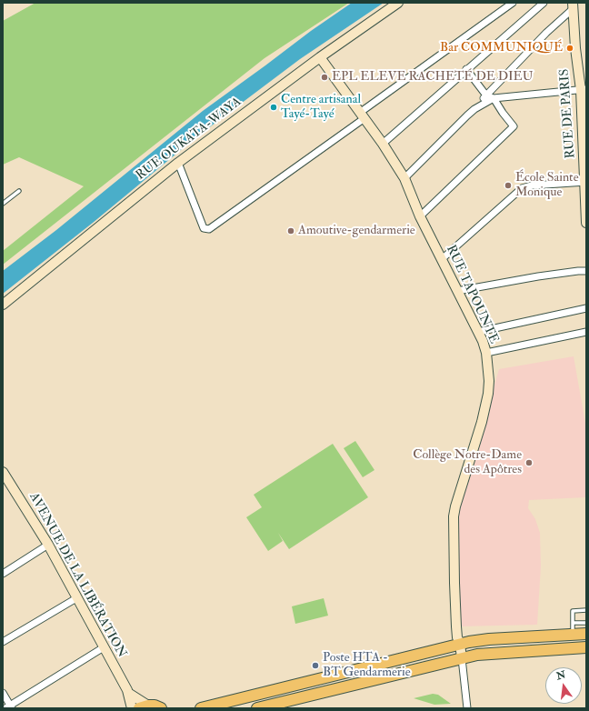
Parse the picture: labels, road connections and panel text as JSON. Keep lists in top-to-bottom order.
{
  "streets": {
    "street": [
      "RUE DE PARIS",
      "RUE OUKATA-WAYA",
      "RUE TAPOUNTE",
      "AVENUE DE LA LIBÉRATION"
    ]
  },
  "crossings": [
    ["RUE OUKATA-WAYA", "RUE TAPOUNTE"]
  ],
  "places": [
    "Bar COMMUNIQUÉ",
    "EPL ELEVE RACHETÉ DE DIEU",
    "Centre artisanal Tayé-Tayé",
    "École Sainte Monique",
    "Amoutive-gendarmerie",
    "Collège Notre-Dame des Apôtres",
    "Poste HTA - BT Gendarmerie"
  ],
  "north": "top"
}
